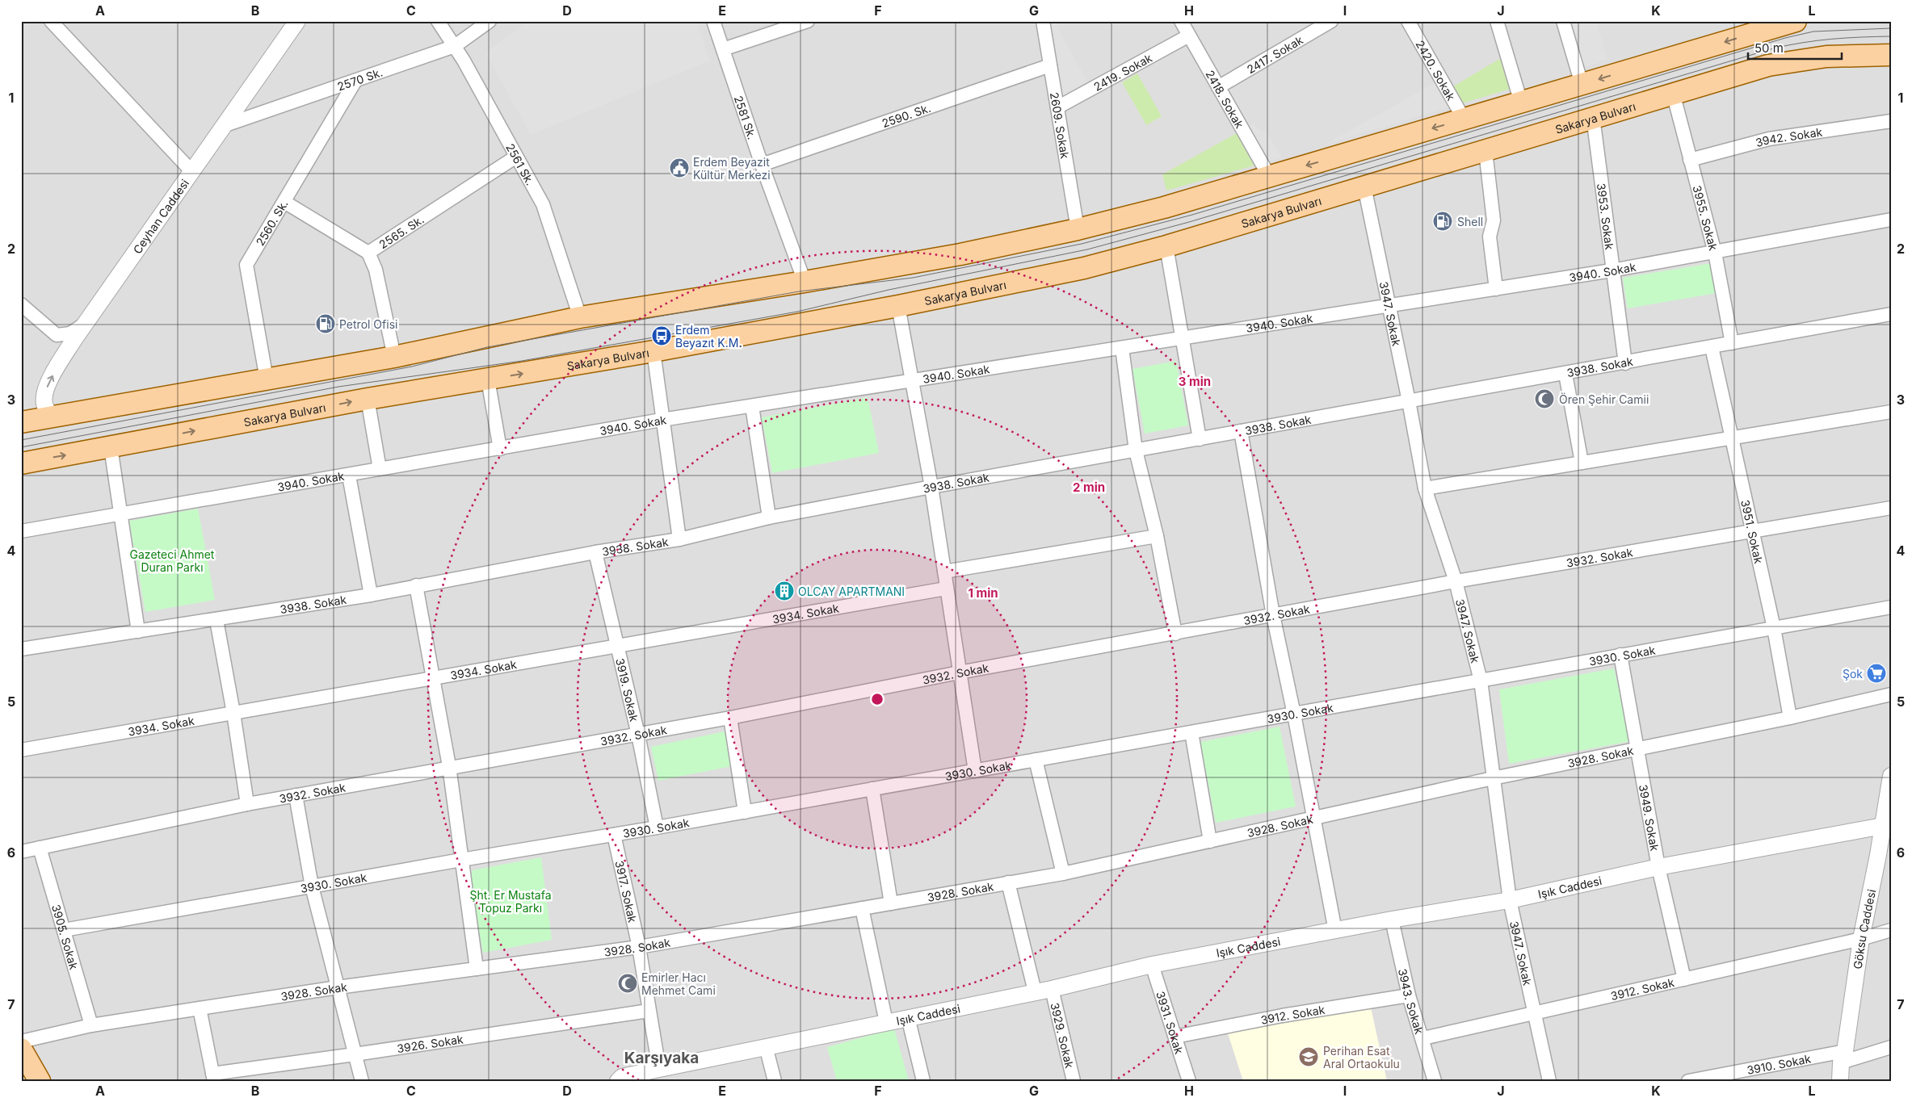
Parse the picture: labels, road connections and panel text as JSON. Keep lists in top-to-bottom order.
{
  "streets": {
    "main road": ["Sakarya Bulvarı"],
    "street": [
      "2417. Sokak",
      "2420. Sokak",
      "2419. Sokak",
      "2570 Sk.",
      "2418. Sokak",
      "2590. Sk.",
      "2581 Sk.",
      "2609. Sokak",
      "3942. Sokak",
      "2561 Sk.",
      "Ceyhan Caddesi",
      "3953. Sokak",
      "3955. Sokak",
      "2560. Sk.",
      "2565. Sk.",
      "3940. Sokak",
      "3947. Sokak",
      "3938. Sokak",
      "3951. Sokak",
      "3932. Sokak",
      "3934. Sokak",
      "3930. Sokak",
      "3919. Sokak",
      "3928. Sokak",
      "3949. Sokak",
      "Işık Caddesi",
      "3917. Sokak",
      "Göksu Caddesi",
      "3905. Sokak",
      "3912. Sokak",
      "3943. Sokak",
      "3931. Sokak",
      "3929. Sokak",
      "3926. Sokak",
      "3910. Sokak"
    ]
  },
  "crossings": [
    ["2417. Sokak", "2418. Sokak"],
    ["2419. Sokak", "2418. Sokak"],
    ["2419. Sokak", "2609. Sokak"],
    ["2570 Sk.", "2561 Sk."],
    ["2570 Sk.", "Ceyhan Caddesi"],
    ["2570 Sk.", "2560. Sk."],
    ["2590. Sk.", "2581 Sk."],
    ["2590. Sk.", "2609. Sokak"],
    ["Sakarya Bulvarı", "3953. Sokak"],
    ["Sakarya Bulvarı", "3955. Sokak"],
    ["Sakarya Bulvarı", "3947. Sokak"],
    ["3942. Sokak", "3955. Sokak"],
    ["2561 Sk.", "2565. Sk."],
    ["3953. Sokak", "3940. Sokak"],
    ["3953. Sokak", "3938. Sokak"],
    ["3955. Sokak", "3940. Sokak"],
    ["3955. Sokak", "3938. Sokak"],
    ["2560. Sk.", "2565. Sk."],
    ["3940. Sokak", "3947. Sokak"],
    ["3947. Sokak", "3938. Sokak"],
    ["3947. Sokak", "3932. Sokak"],
    ["3947. Sokak", "3930. Sokak"],
    ["3947. Sokak", "3928. Sokak"],
    ["3947. Sokak", "Işık Caddesi"],
    ["3947. Sokak", "3912. Sokak"],
    ["3938. Sokak", "3951. Sokak"],
    ["3938. Sokak", "3919. Sokak"],
    ["3951. Sokak", "3932. Sokak"],
    ["3951. Sokak", "3930. Sokak"],
    ["3951. Sokak", "3928. Sokak"],
    ["3932. Sokak", "3919. Sokak"],
    ["3932. Sokak", "3905. Sokak"],
    ["3934. Sokak", "3919. Sokak"],
    ["3930. Sokak", "3919. Sokak"],
    ["3930. Sokak", "3949. Sokak"],
    ["3930. Sokak", "3917. Sokak"],
    ["3930. Sokak", "3905. Sokak"],
    ["3928. Sokak", "3949. Sokak"],
    ["3928. Sokak", "3917. Sokak"],
    ["3928. Sokak", "3905. Sokak"],
    ["3949. Sokak", "Işık Caddesi"],
    ["3949. Sokak", "3912. Sokak"],
    ["Işık Caddesi", "3917. Sokak"],
    ["Işık Caddesi", "Göksu Caddesi"],
    ["Işık Caddesi", "3943. Sokak"],
    ["Işık Caddesi", "3931. Sokak"],
    ["Işık Caddesi", "3929. Sokak"],
    ["3917. Sokak", "3926. Sokak"],
    ["Göksu Caddesi", "3912. Sokak"],
    ["Göksu Caddesi", "3910. Sokak"],
    ["3912. Sokak", "3943. Sokak"],
    ["3912. Sokak", "3931. Sokak"]
  ],
  "districts": ["Karşıyaka"],
  "parks": ["Gazeteci Ahmet Duran Parkı", "Şht. Er Mustafa Topuz Parkı"],
  "places": {
    "public building": ["Erdem Beyazit Kültür Merkezi"],
    "fuel station": ["Shell", "Petrol Ofisi"],
    "bus stop": ["Erdem Beyazıt K.M."],
    "mosque": ["Ören Şehir Camii", "Emirler Hacı Mehmet Cami"],
    "building": ["OLCAY APARTMANI"],
    "supermarket": ["Şok"],
    "school or university": ["Perihan Esat Aral Ortaokulu"]
  },
  "scale_bar": "50 m",
  "grid": {
    "columns": [
      "A",
      "B",
      "C",
      "D",
      "E",
      "F",
      "G",
      "H",
      "I",
      "J",
      "K",
      "L"
    ],
    "rows": [
      "1",
      "2",
      "3",
      "4",
      "5",
      "6",
      "7"
    ]
  },
  "rings": ["3 min", "2 min", "1 min"]
}
